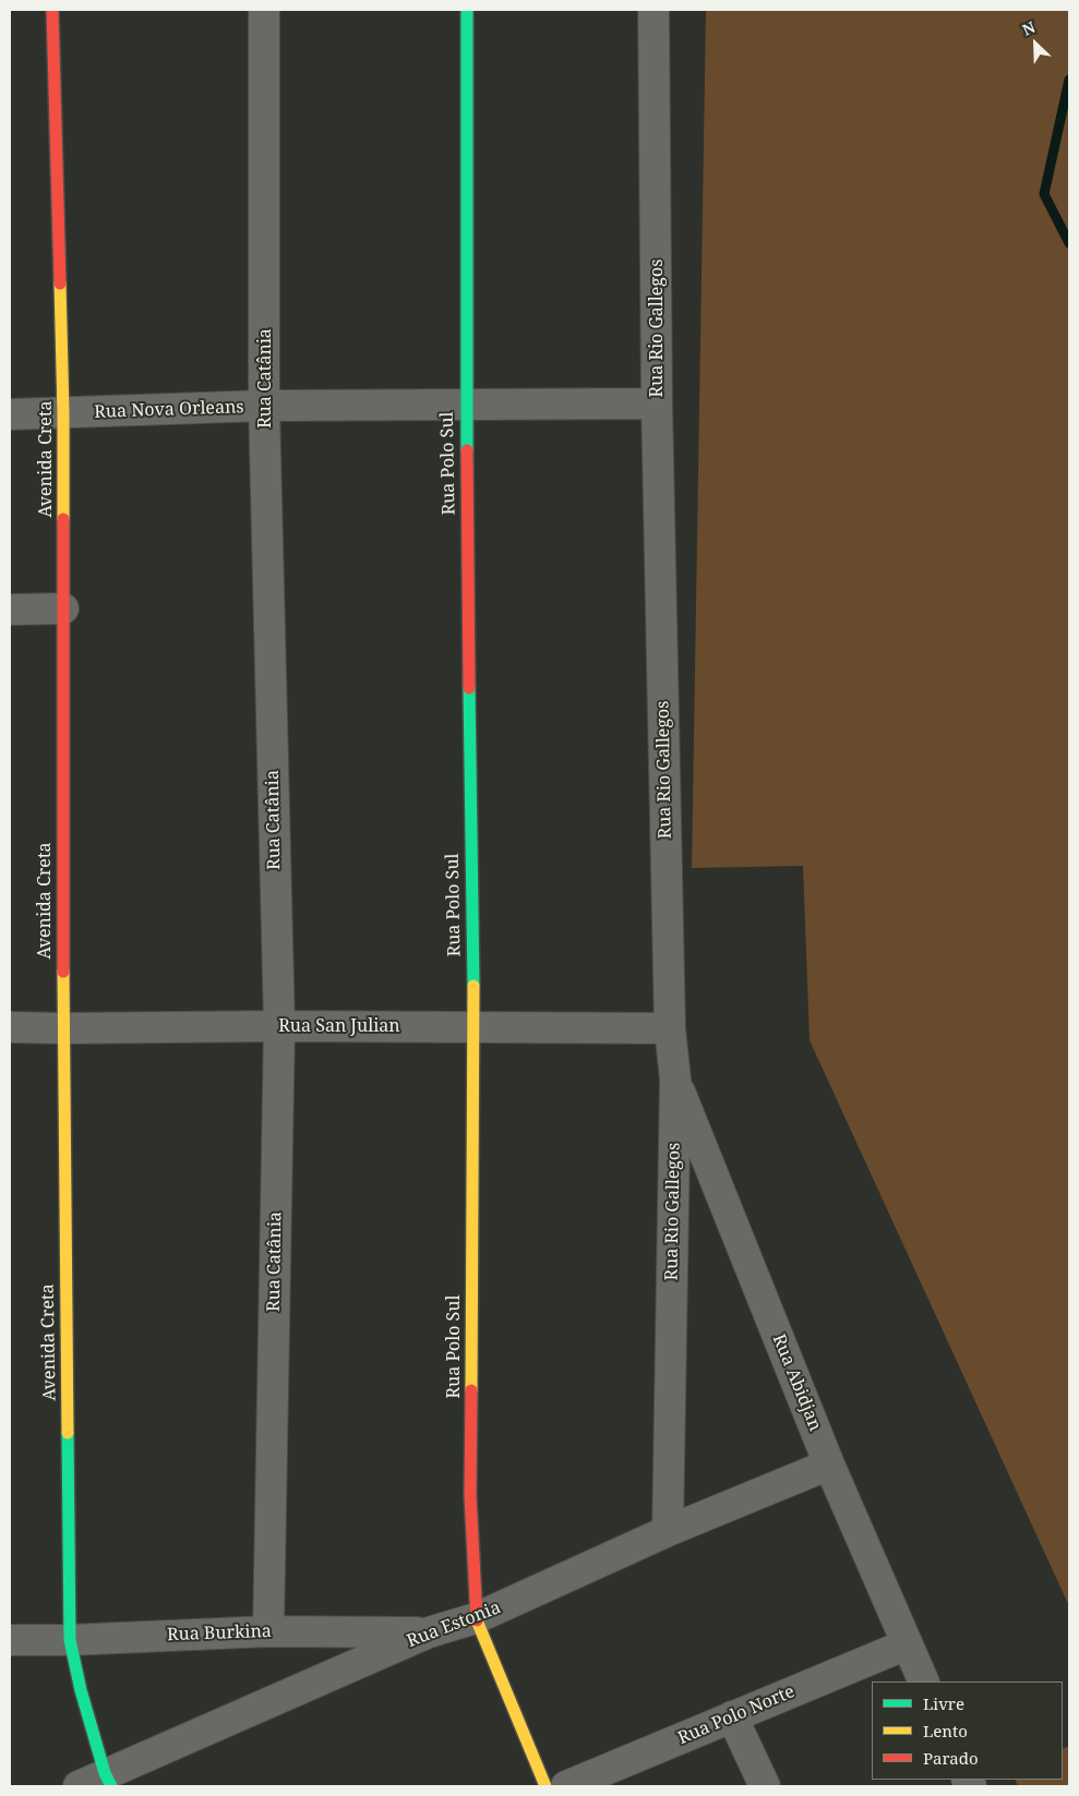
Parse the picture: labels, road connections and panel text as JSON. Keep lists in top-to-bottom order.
{
  "streets": {
    "street": [
      "Rua Rio Gallegos",
      "Rua Catânia",
      "Rua Nova Orleans",
      "Avenida Creta",
      "Rua Polo Sul",
      "Rua San Julian",
      "Rua Abidjan",
      "Rua Estonia",
      "Rua Burkina",
      "Rua Polo Norte"
    ]
  },
  "crossings": [
    ["Rua Rio Gallegos", "Rua Nova Orleans"],
    ["Rua Rio Gallegos", "Rua San Julian"],
    ["Rua Rio Gallegos", "Rua Abidjan"],
    ["Rua Rio Gallegos", "Rua Estonia"],
    ["Rua Catânia", "Rua Nova Orleans"],
    ["Rua Catânia", "Rua San Julian"],
    ["Rua Catânia", "Rua Burkina"],
    ["Rua Nova Orleans", "Avenida Creta"],
    ["Rua Nova Orleans", "Rua Polo Sul"],
    ["Avenida Creta", "Rua San Julian"],
    ["Avenida Creta", "Rua Estonia"],
    ["Avenida Creta", "Rua Burkina"],
    ["Rua Polo Sul", "Rua San Julian"],
    ["Rua Polo Sul", "Rua Estonia"],
    ["Rua Abidjan", "Rua Estonia"],
    ["Rua Abidjan", "Rua Polo Norte"],
    ["Rua Estonia", "Rua Burkina"]
  ],
  "legend": ["Livre", "Lento", "Parado"],
  "north": "top left"
}
